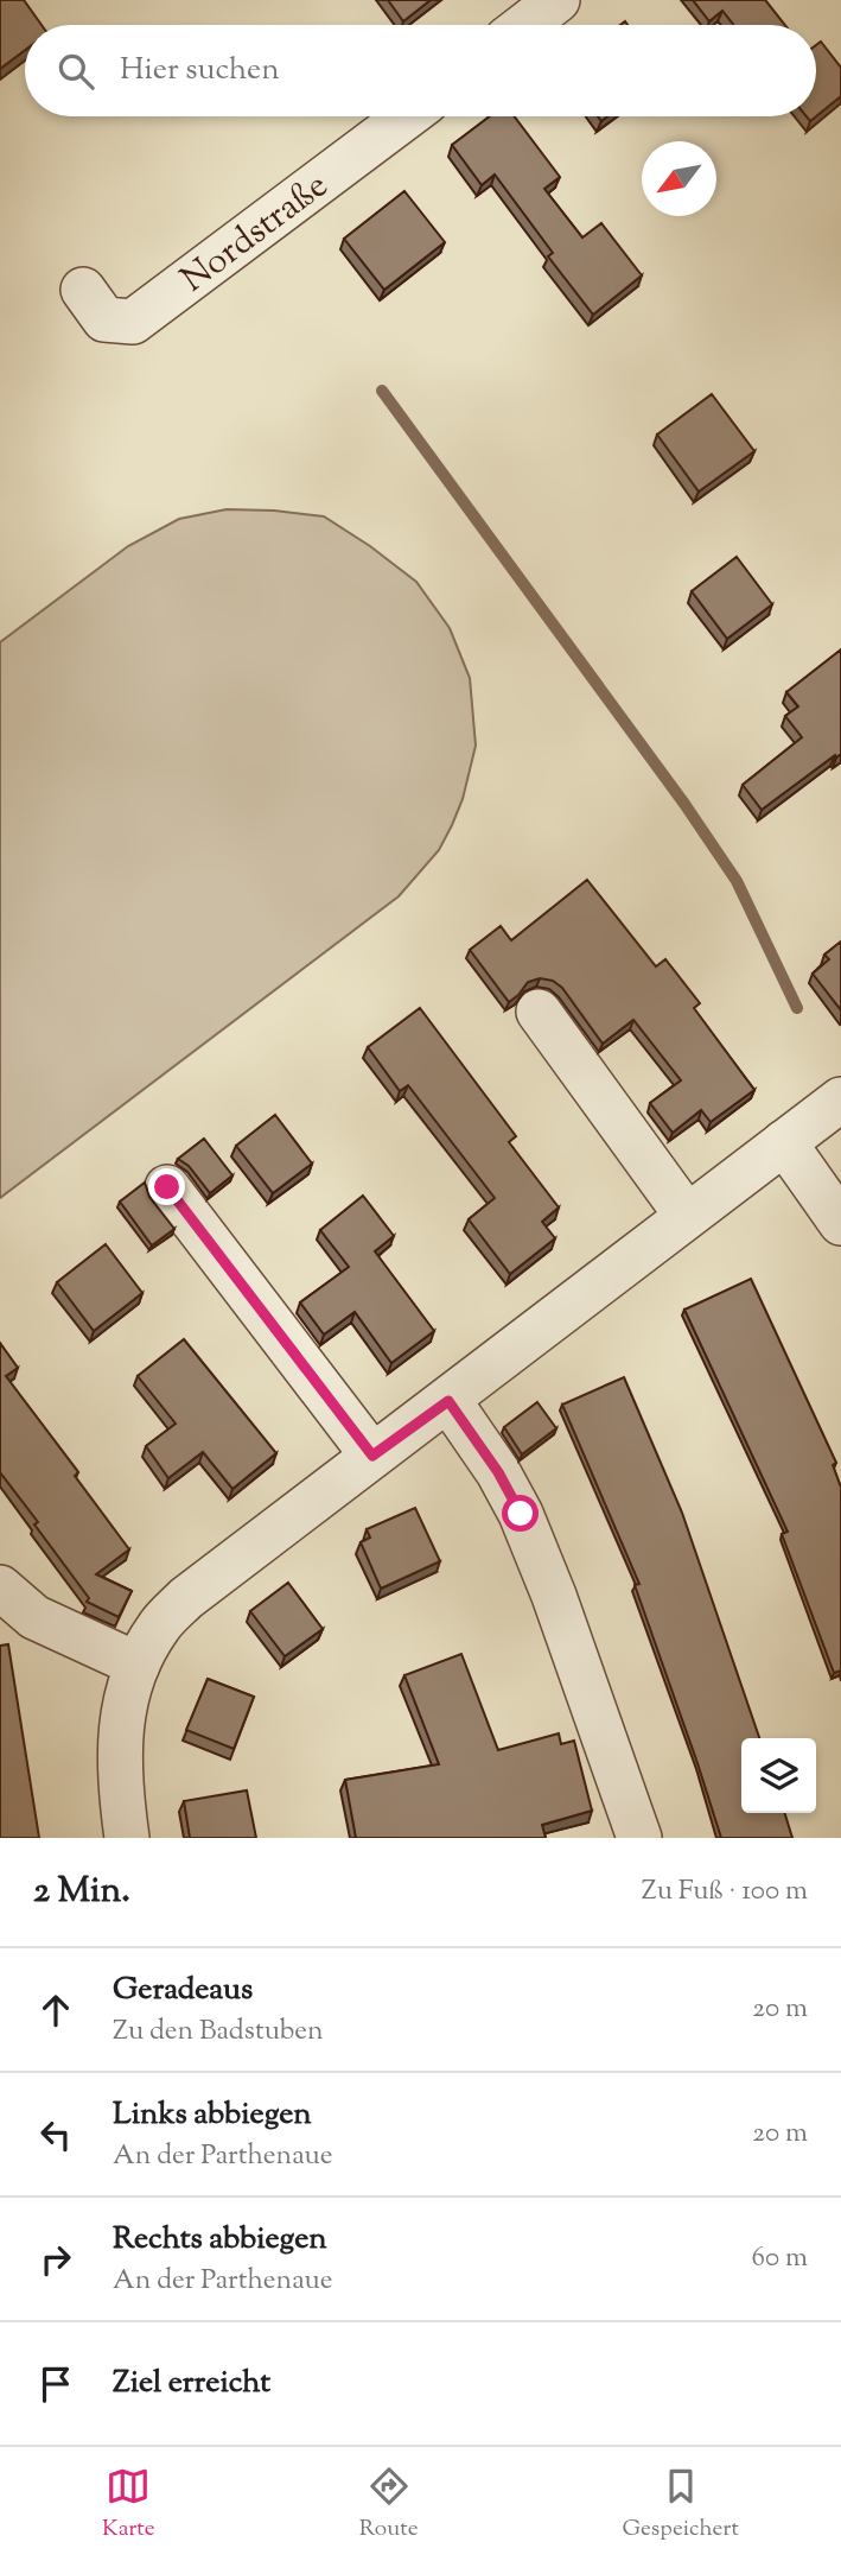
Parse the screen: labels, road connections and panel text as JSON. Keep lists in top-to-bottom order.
{
  "streets": {
    "street": ["Nordstraße"]
  },
  "north": "bottom left",
  "page": {
    "search": "Hier suchen",
    "heading": ["2 Min.", "Zu Fuß · 100 m"],
    "list": [
      ["Geradeaus", "Zu den Badstuben", "20 m"],
      ["Links abbiegen", "An der Parthenaue", "20 m"],
      ["Rechts abbiegen", "An der Parthenaue", "60 m"],
      "Ziel erreicht"
    ],
    "nav": ["Karte", "Route", "Gespeichert"]
  }
}
